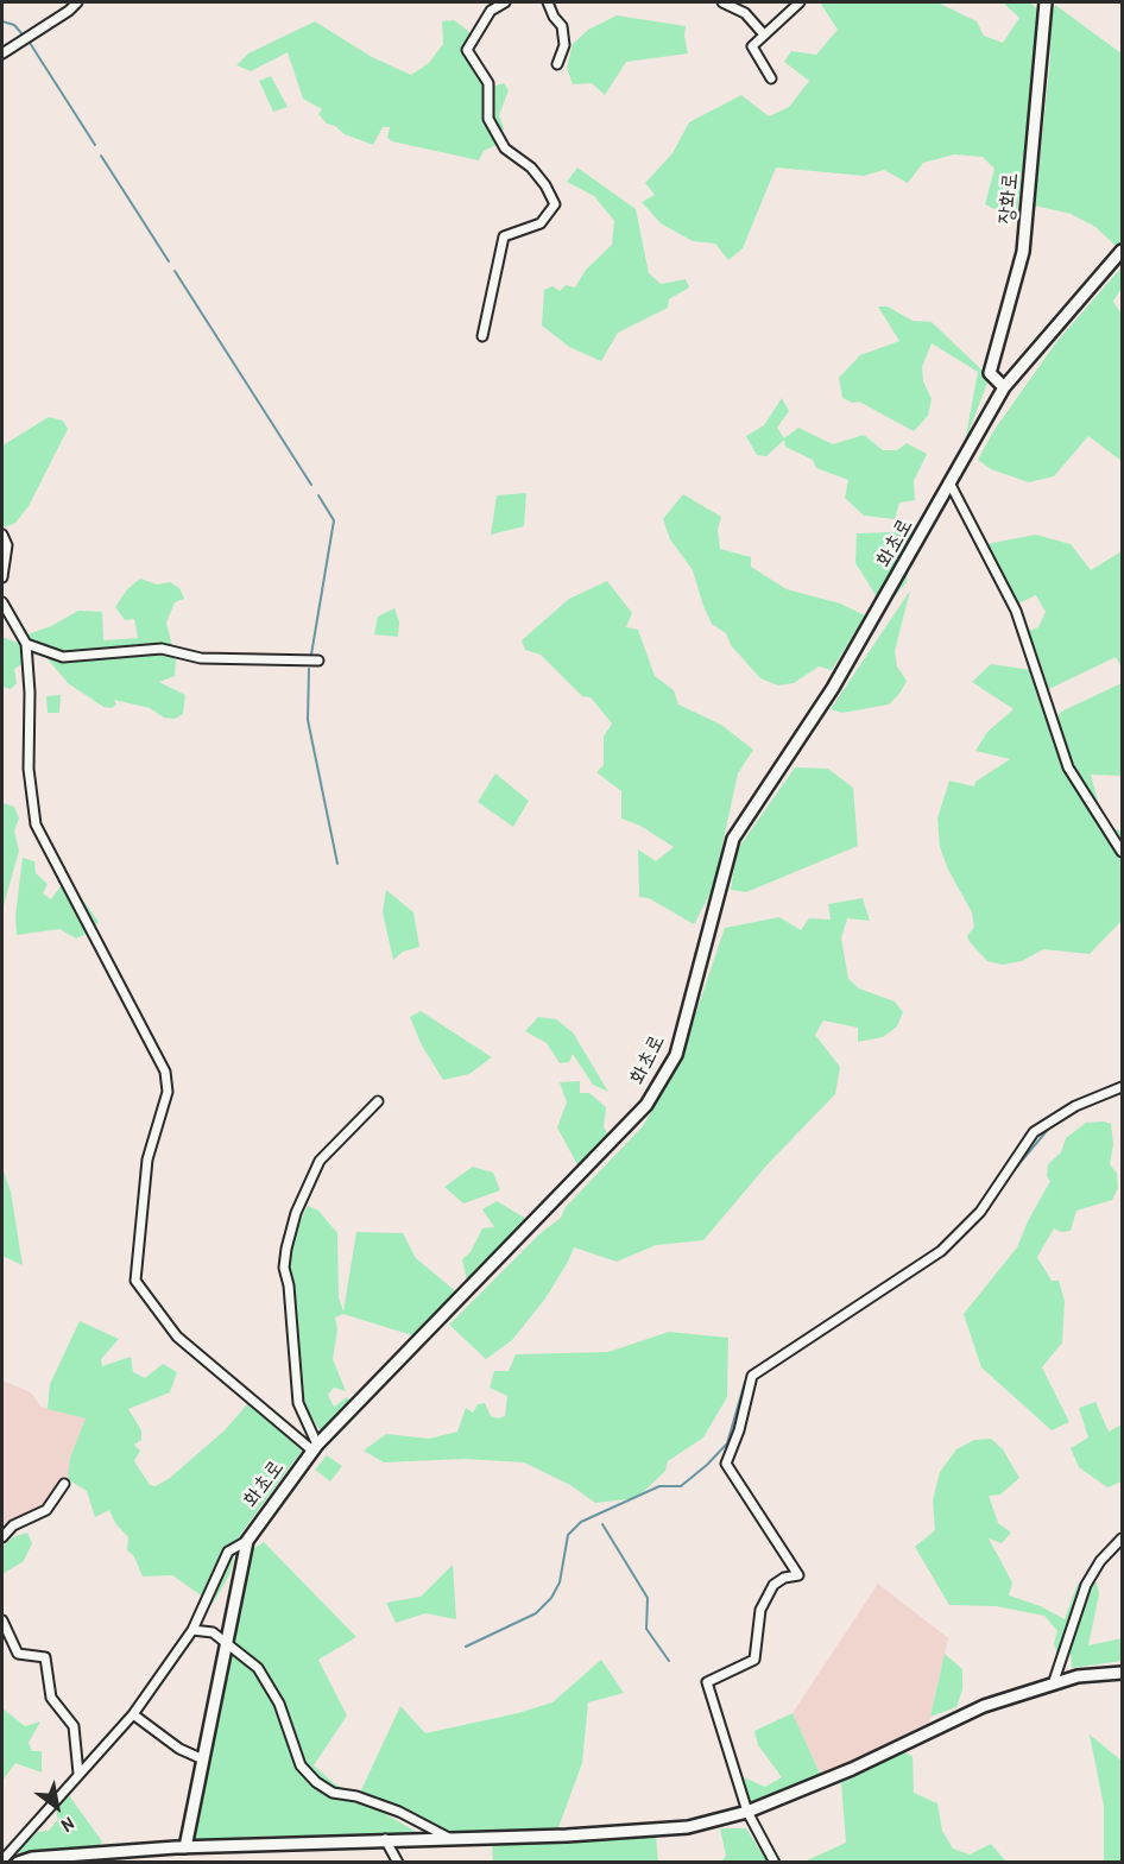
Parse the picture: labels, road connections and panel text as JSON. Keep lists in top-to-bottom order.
{
  "streets": {
    "street": ["장화로", "화초로"]
  },
  "crossings": [
    ["장화로", "화초로"]
  ],
  "north": "bottom right"
}
